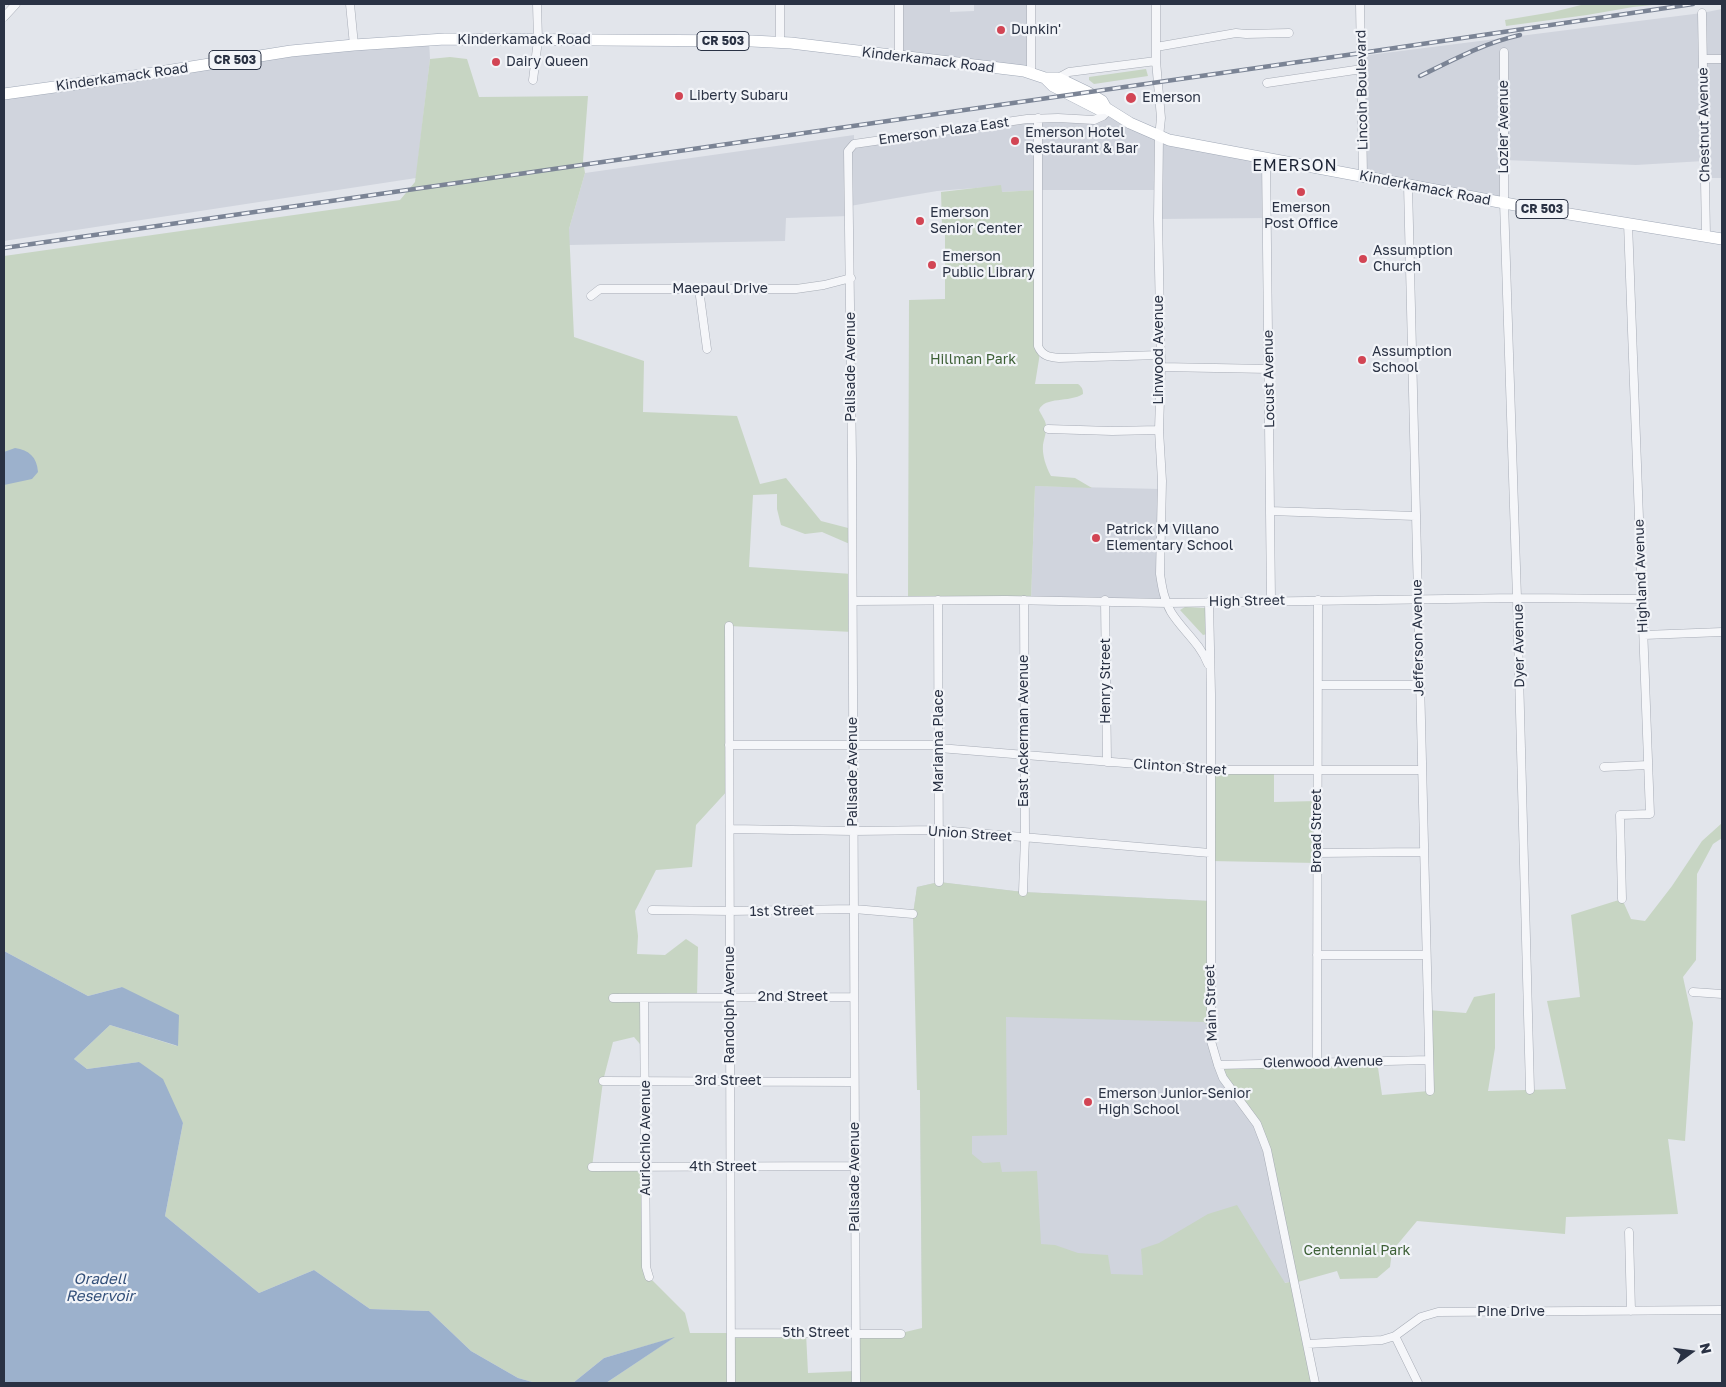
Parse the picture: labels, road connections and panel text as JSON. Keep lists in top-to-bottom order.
{
  "streets": {
    "main road": ["Kinderkamack Road", "CR 503"],
    "street": [
      "Lincoln Boulevard",
      "Chestnut Avenue",
      "Lozier Avenue",
      "Emerson Plaza East",
      "Maepaul Drive",
      "Linwood Avenue",
      "Palisade Avenue",
      "Locust Avenue",
      "Highland Avenue",
      "High Street",
      "Jefferson Avenue",
      "Dyer Avenue",
      "Henry Street",
      "East Ackerman Avenue",
      "Marianna Place",
      "Clinton Street",
      "Broad Street",
      "Union Street",
      "1st Street",
      "2nd Street",
      "Main Street",
      "Randolph Avenue",
      "Glenwood Avenue",
      "3rd Street",
      "Auricchio Avenue",
      "4th Street",
      "Pine Drive",
      "5th Street"
    ]
  },
  "crossings": [
    ["Kinderkamack Road", "Lincoln Boulevard"],
    ["Kinderkamack Road", "Chestnut Avenue"],
    ["Kinderkamack Road", "Lozier Avenue"],
    ["Kinderkamack Road", "Emerson Plaza East"],
    ["Kinderkamack Road", "Linwood Avenue"],
    ["Kinderkamack Road", "Locust Avenue"],
    ["Kinderkamack Road", "Highland Avenue"],
    ["Kinderkamack Road", "Jefferson Avenue"],
    ["Kinderkamack Road", "Dyer Avenue"],
    ["Lozier Avenue", "Dyer Avenue"],
    ["Emerson Plaza East", "Palisade Avenue"],
    ["Maepaul Drive", "Palisade Avenue"],
    ["Linwood Avenue", "High Street"],
    ["Linwood Avenue", "Main Street"],
    ["Palisade Avenue", "High Street"],
    ["Palisade Avenue", "Clinton Street"],
    ["Palisade Avenue", "Union Street"],
    ["Palisade Avenue", "1st Street"],
    ["Palisade Avenue", "2nd Street"],
    ["Palisade Avenue", "3rd Street"],
    ["Palisade Avenue", "4th Street"],
    ["Palisade Avenue", "5th Street"],
    ["Locust Avenue", "High Street"],
    ["Highland Avenue", "High Street"],
    ["High Street", "Jefferson Avenue"],
    ["High Street", "Dyer Avenue"],
    ["High Street", "Henry Street"],
    ["High Street", "East Ackerman Avenue"],
    ["High Street", "Marianna Place"],
    ["High Street", "Broad Street"],
    ["High Street", "Main Street"],
    ["Jefferson Avenue", "Clinton Street"],
    ["Jefferson Avenue", "Glenwood Avenue"],
    ["Henry Street", "Clinton Street"],
    ["East Ackerman Avenue", "Clinton Street"],
    ["East Ackerman Avenue", "Union Street"],
    ["Marianna Place", "Clinton Street"],
    ["Marianna Place", "Union Street"],
    ["Clinton Street", "Broad Street"],
    ["Clinton Street", "Main Street"],
    ["Clinton Street", "Randolph Avenue"],
    ["Broad Street", "Glenwood Avenue"],
    ["Union Street", "Main Street"],
    ["Union Street", "Randolph Avenue"],
    ["1st Street", "Randolph Avenue"],
    ["2nd Street", "Randolph Avenue"],
    ["2nd Street", "Auricchio Avenue"],
    ["Main Street", "Glenwood Avenue"],
    ["Main Street", "Pine Drive"],
    ["Randolph Avenue", "3rd Street"],
    ["Randolph Avenue", "4th Street"],
    ["Randolph Avenue", "5th Street"],
    ["3rd Street", "Auricchio Avenue"],
    ["Auricchio Avenue", "4th Street"]
  ],
  "districts": ["EMERSON"],
  "water": ["Oradell Reservoir"],
  "parks": ["Hillman Park", "Centennial Park"],
  "places": [
    "Dunkin'",
    "Dairy Queen",
    "Liberty Subaru",
    "Emerson",
    "Emerson Hotel Restaurant & Bar",
    "Emerson Post Office",
    "Emerson Senior Center",
    "Assumption Church",
    "Emerson Public Library",
    "Assumption School",
    "Patrick M Villano Elementary School",
    "Emerson Junior-Senior High School"
  ],
  "north": "right"
}
